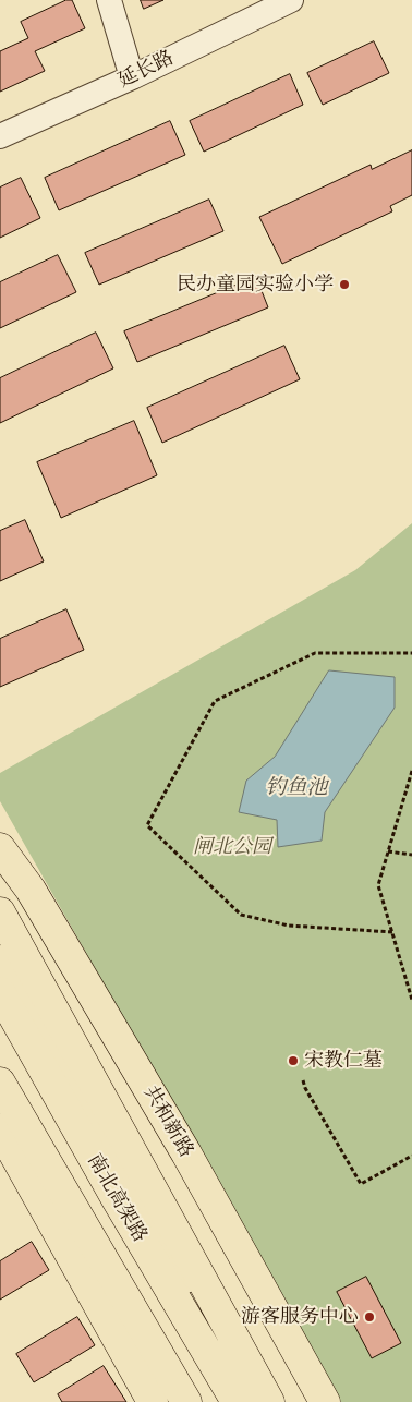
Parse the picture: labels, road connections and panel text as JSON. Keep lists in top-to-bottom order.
{
  "streets": {
    "main road": ["共和新路", "南北高架路"],
    "street": ["延长路"]
  },
  "water": ["钓鱼池"],
  "parks": ["闸北公园"],
  "places": ["民办童园实验小学", "宋教仁墓", "游客服务中心"]
}
